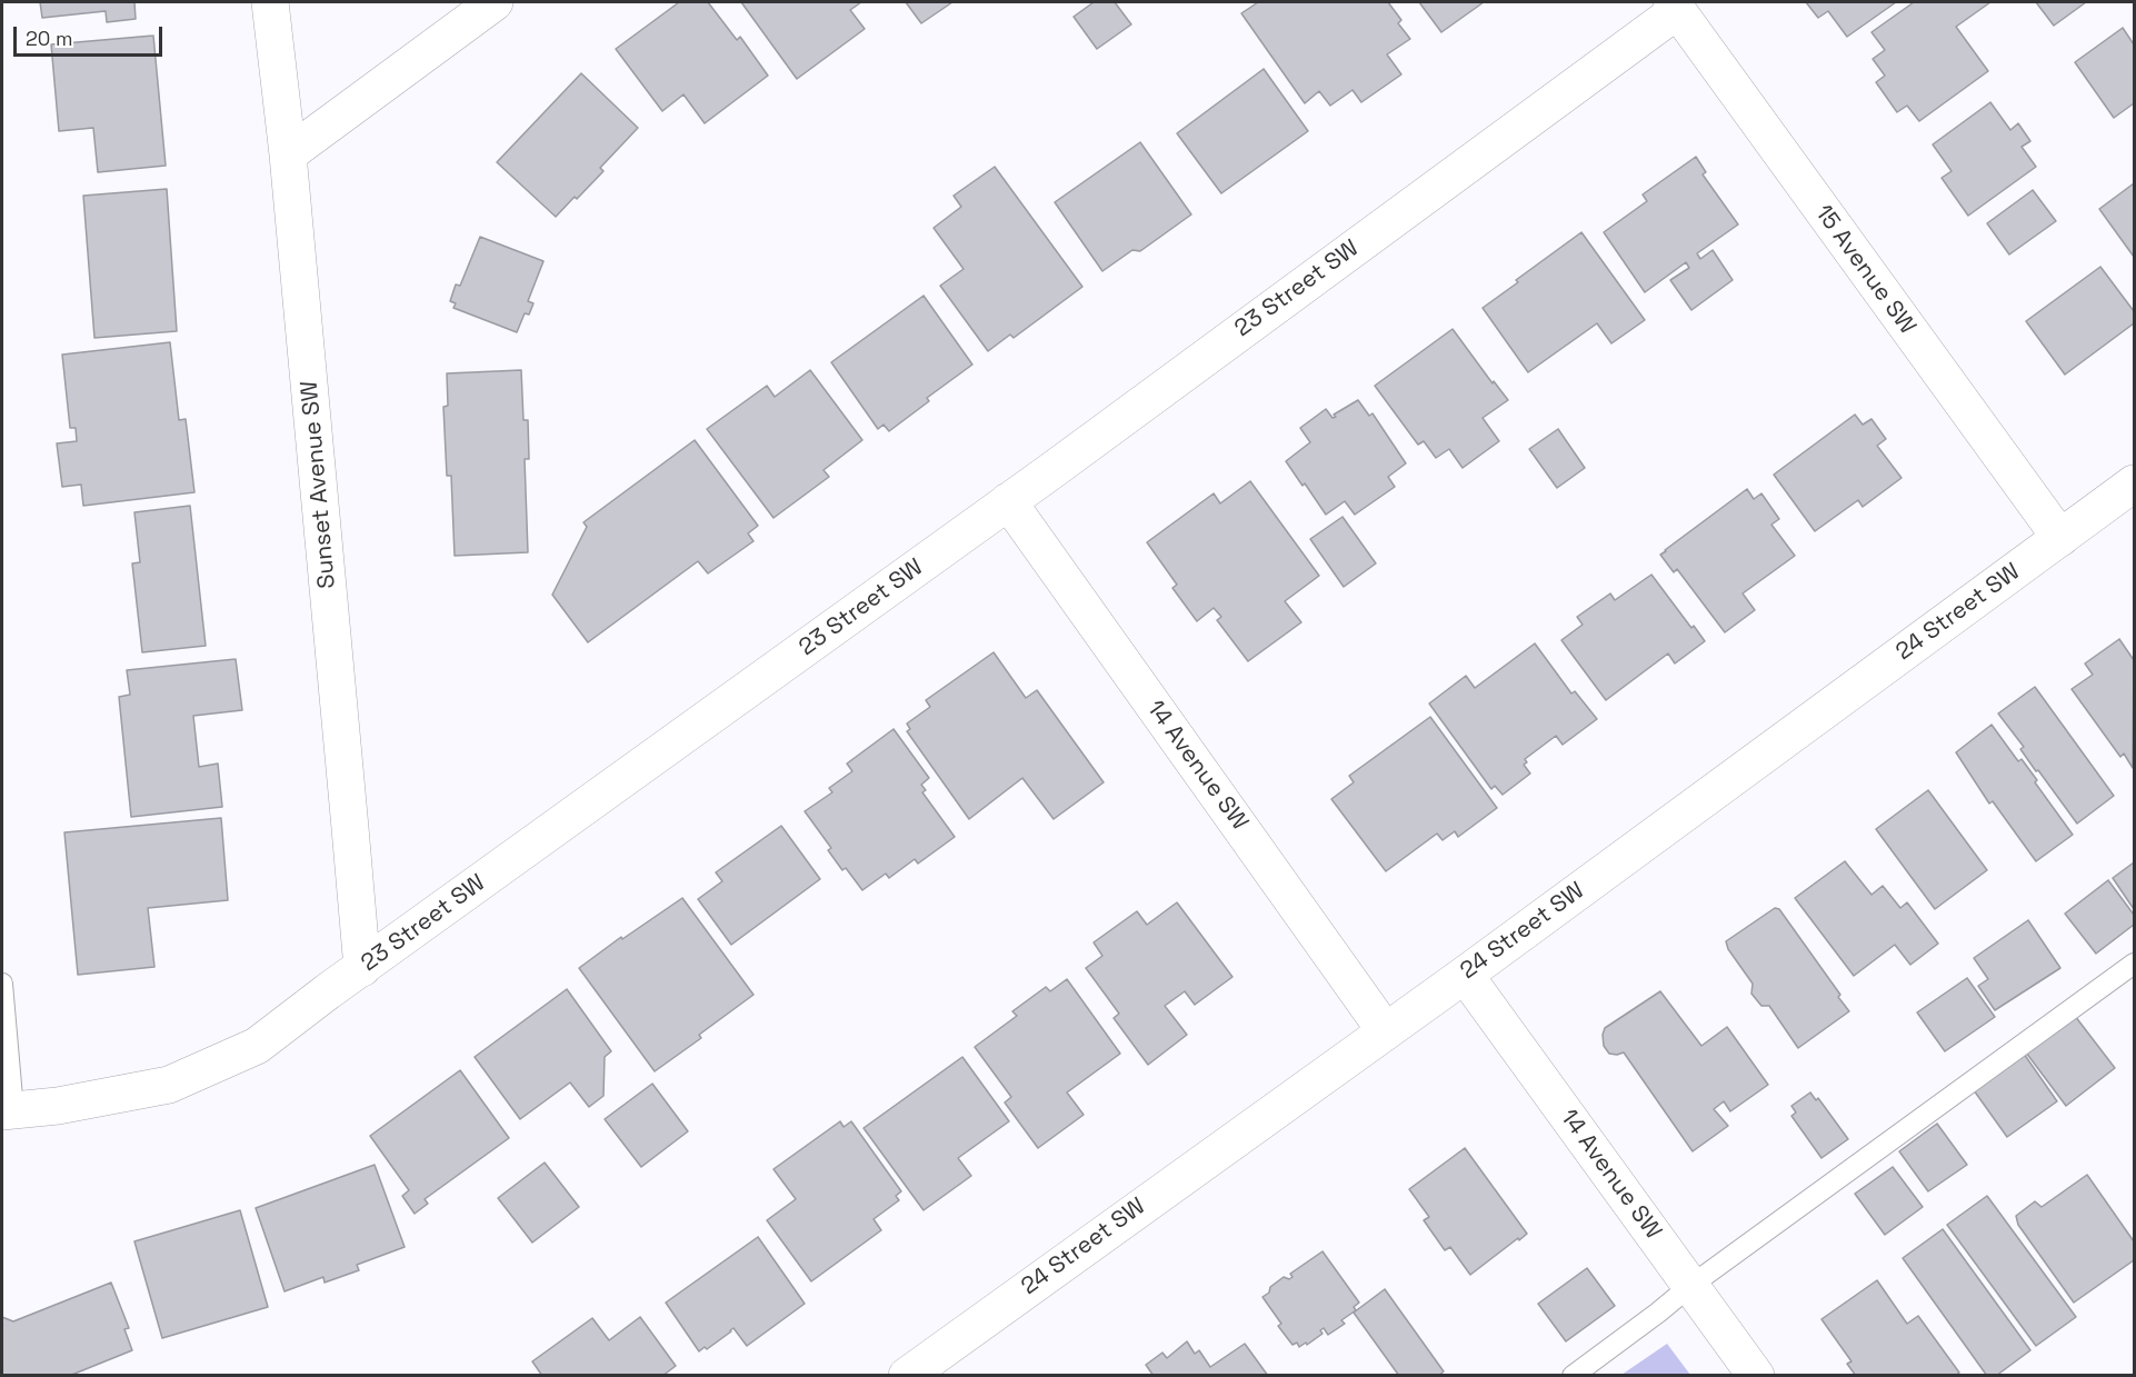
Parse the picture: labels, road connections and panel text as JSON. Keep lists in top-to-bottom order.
{
  "streets": {
    "street": [
      "15 Avenue SW",
      "23 Street SW",
      "Sunset Avenue SW",
      "24 Street SW",
      "14 Avenue SW"
    ]
  },
  "crossings": [
    ["15 Avenue SW", "23 Street SW"],
    ["15 Avenue SW", "24 Street SW"],
    ["23 Street SW", "Sunset Avenue SW"],
    ["23 Street SW", "14 Avenue SW"],
    ["24 Street SW", "14 Avenue SW"]
  ],
  "scale_bar": "20 m"
}
